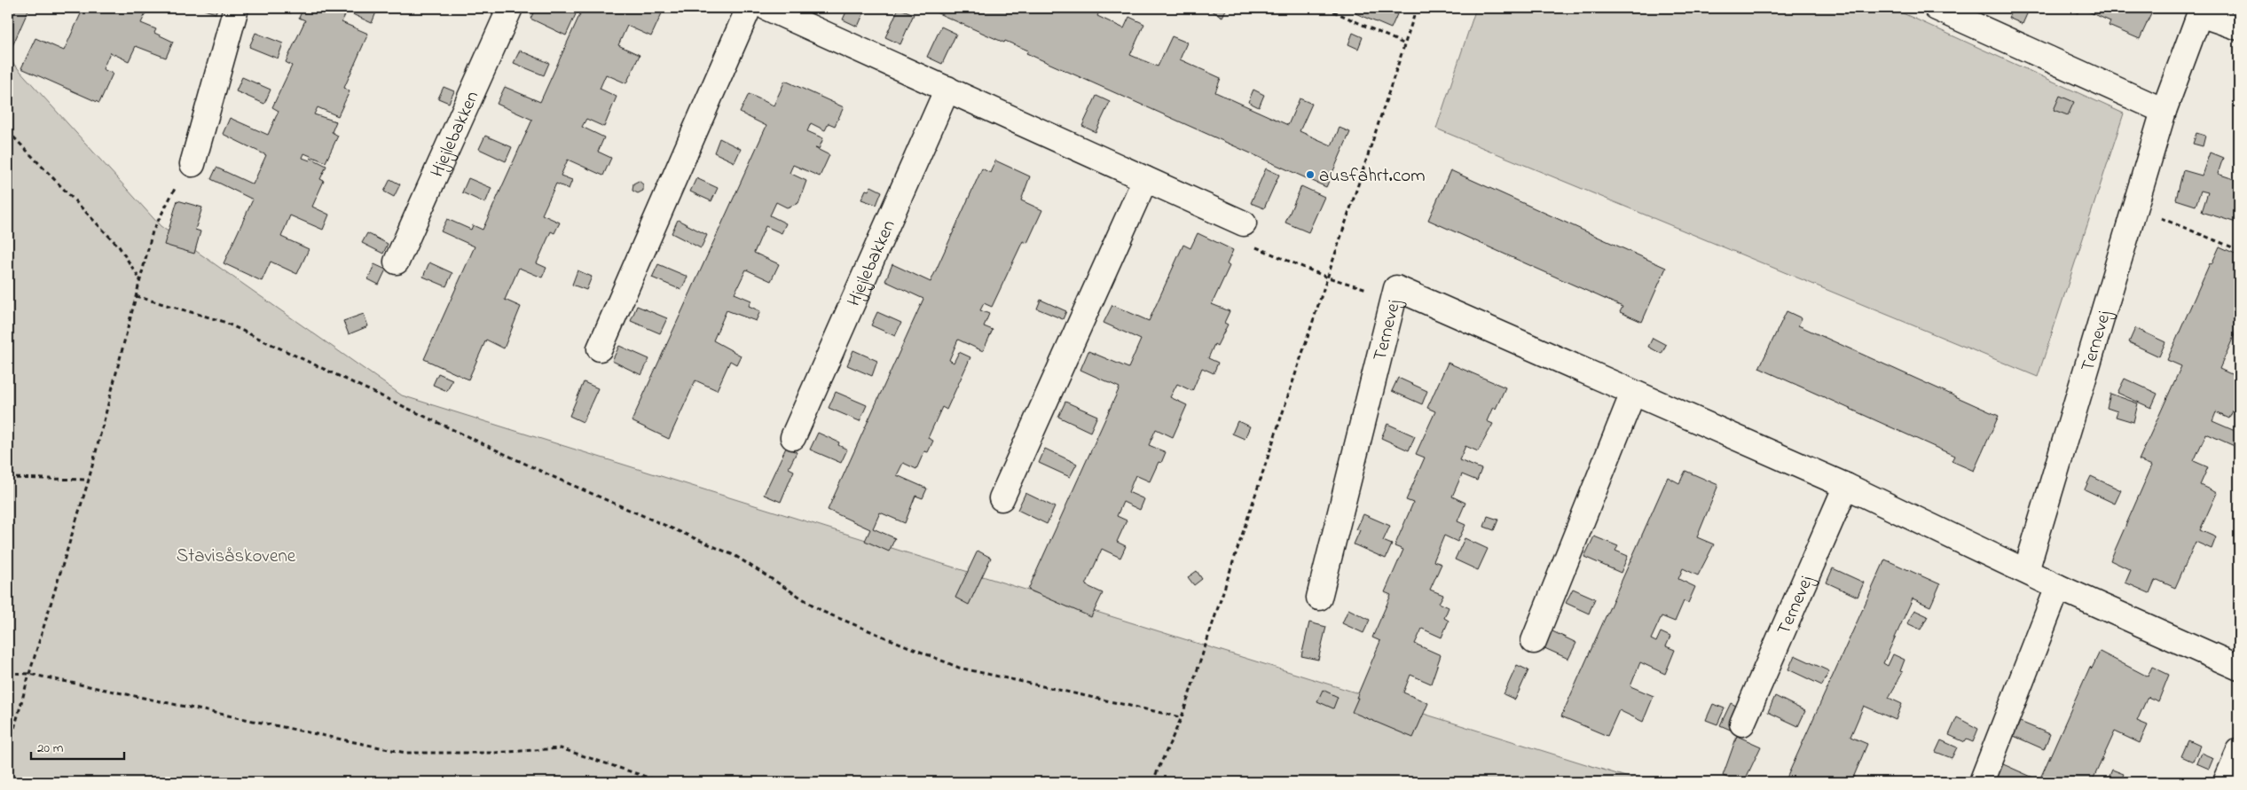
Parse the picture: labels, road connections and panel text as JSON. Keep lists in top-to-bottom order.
{
  "streets": {
    "street": ["Hjejlebakken", "Ternevej"]
  },
  "parks": ["Stavisåskovene"],
  "places": ["ausfahrt.com"],
  "scale_bar": "20 m"
}
